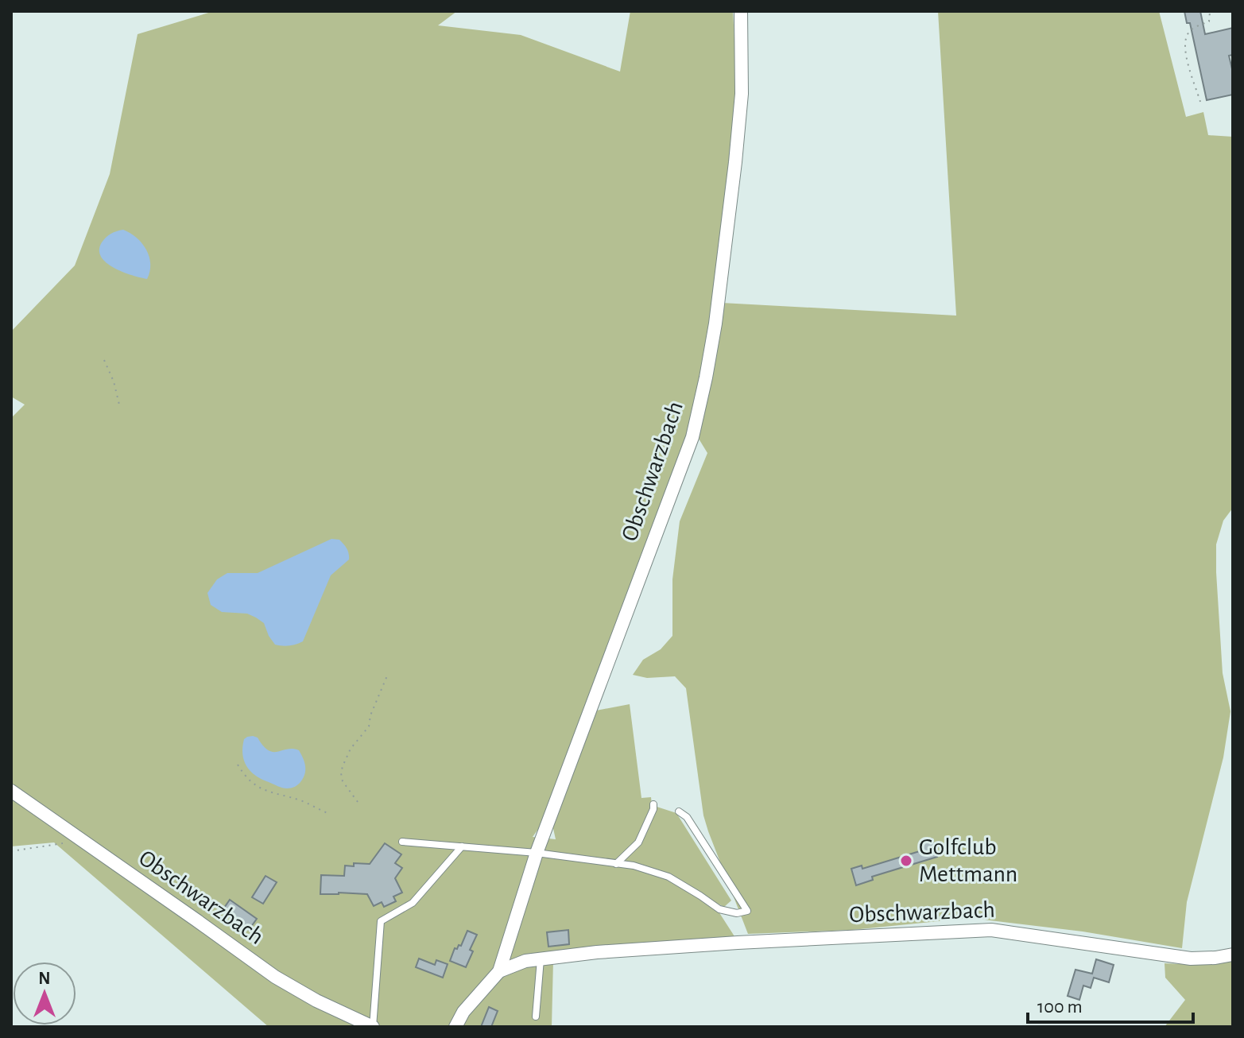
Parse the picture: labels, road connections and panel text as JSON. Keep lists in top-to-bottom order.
{
  "streets": {
    "street": ["Obschwarzbach"]
  },
  "places": ["Golfclub Mettmann"],
  "scale_bar": "100 m",
  "north": "top"
}
